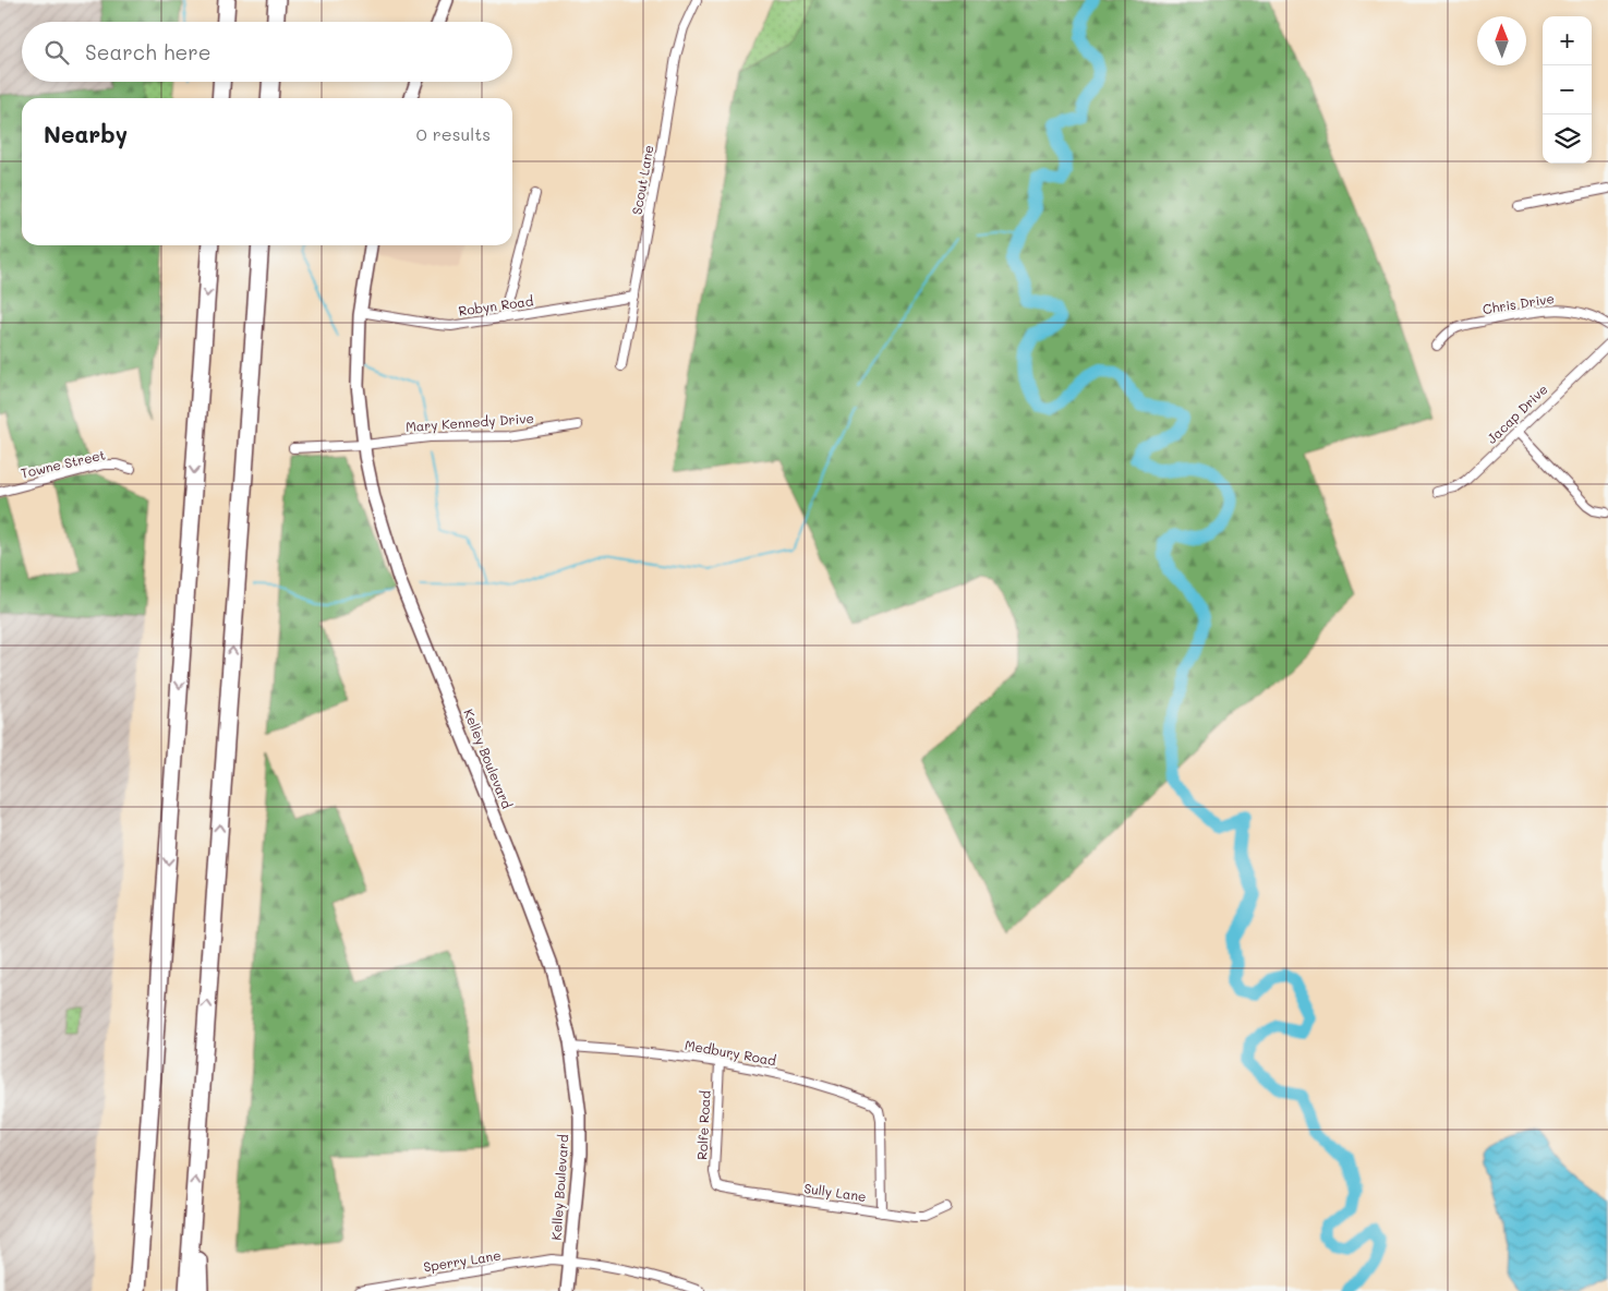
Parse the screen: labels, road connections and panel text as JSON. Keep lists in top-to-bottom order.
{
  "streets": {
    "main road": ["Kelley Boulevard"],
    "street": [
      "Scout Lane",
      "Chris Drive",
      "Robyn Road",
      "Jacap Drive",
      "Mary Kennedy Drive",
      "Towne Street",
      "Medbury Road",
      "Rolfe Road",
      "Sully Lane",
      "Sperry Lane"
    ]
  },
  "crossings": [
    ["Scout Lane", "Robyn Road"],
    ["Robyn Road", "Kelley Boulevard"],
    ["Mary Kennedy Drive", "Kelley Boulevard"],
    ["Kelley Boulevard", "Medbury Road"],
    ["Kelley Boulevard", "Sperry Lane"],
    ["Medbury Road", "Rolfe Road"],
    ["Medbury Road", "Sully Lane"],
    ["Rolfe Road", "Sully Lane"]
  ],
  "north": "top",
  "page": {
    "map_buttons": ["+", "−"],
    "search": "Search here",
    "heading": ["Nearby", "0 results"]
  }
}
